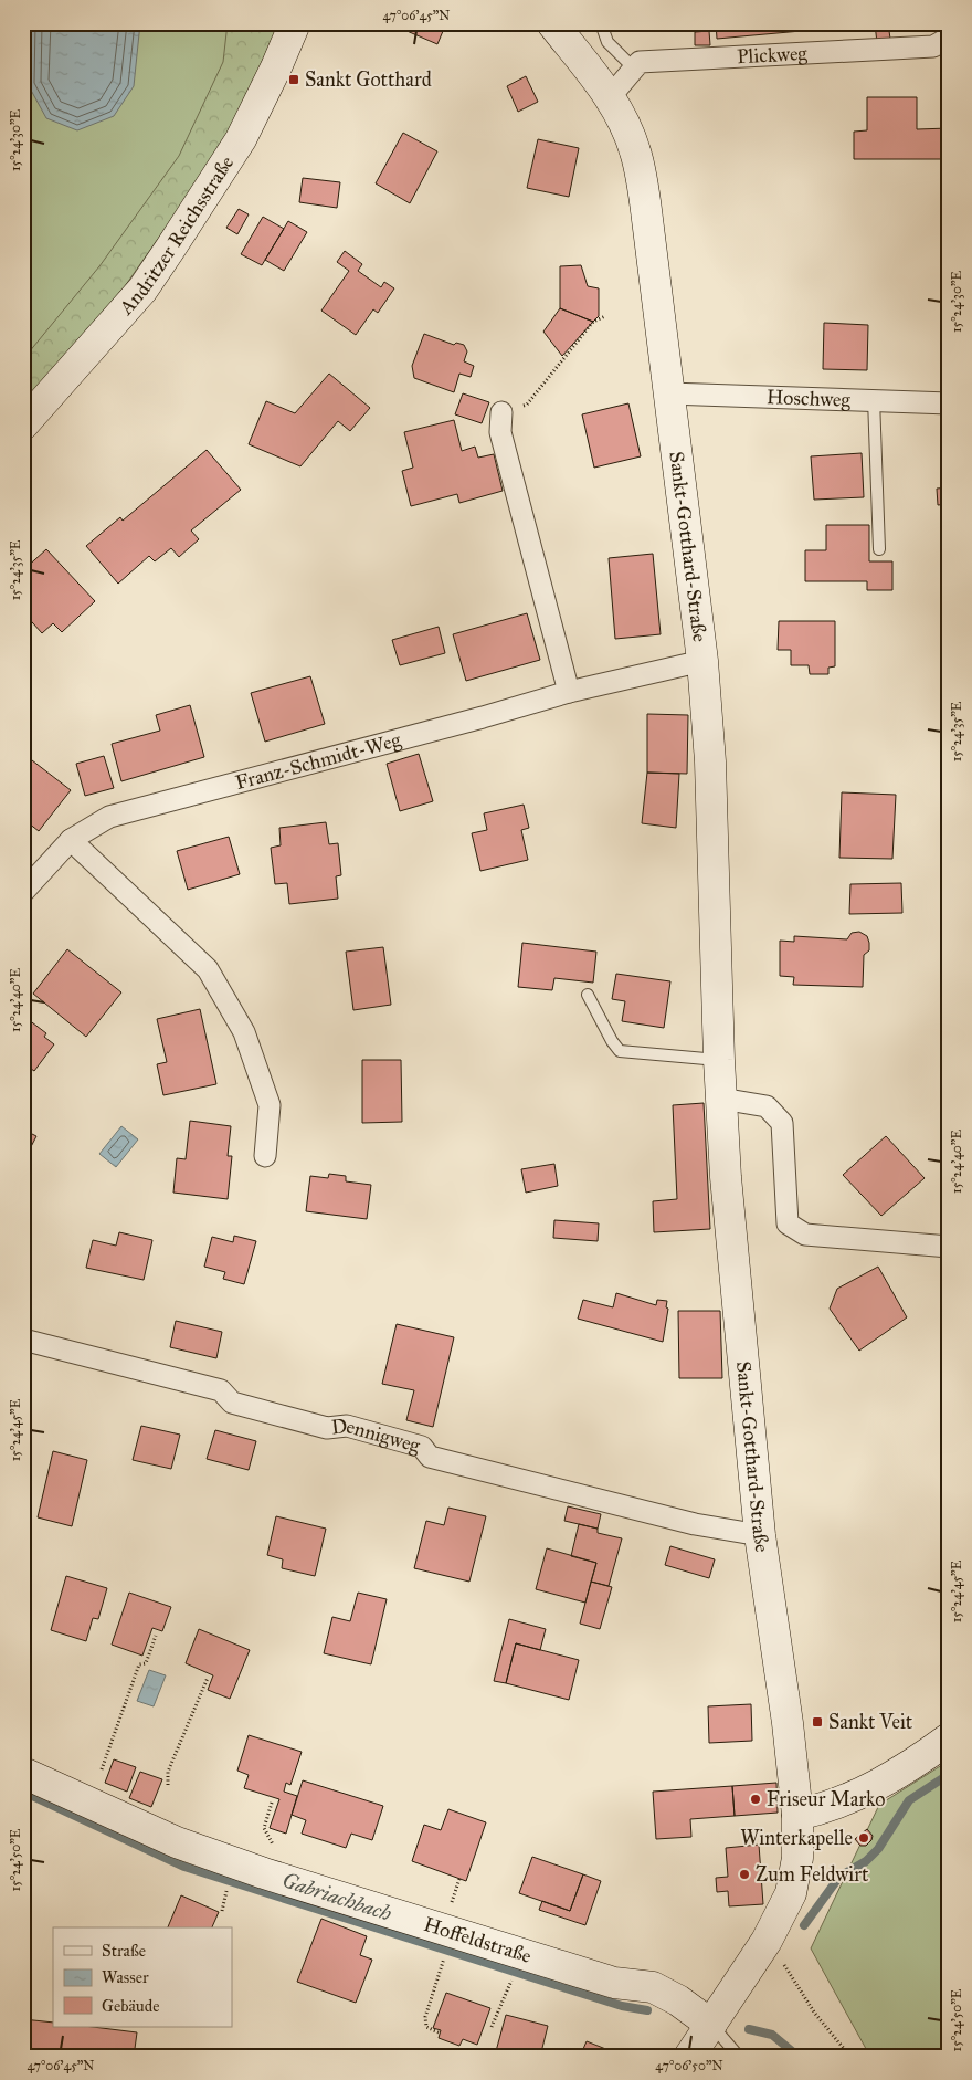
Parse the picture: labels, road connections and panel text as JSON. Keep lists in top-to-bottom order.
{
  "streets": {
    "main road": ["Andritzer Reichsstraße", "Sankt-Gotthard-Straße", "Hoffeldstraße"],
    "street": [
      "Plickweg",
      "Hoschweg",
      "Franz-Schmidt-Weg",
      "Dennigweg"
    ]
  },
  "crossings": [
    ["Hoschweg", "Sankt-Gotthard-Straße"],
    ["Sankt-Gotthard-Straße", "Franz-Schmidt-Weg"],
    ["Sankt-Gotthard-Straße", "Dennigweg"],
    ["Sankt-Gotthard-Straße", "Hoffeldstraße"]
  ],
  "water": ["Gabriachbach"],
  "places": {
    "transit": ["Sankt Gotthard", "Sankt Veit"],
    "other": ["Friseur Marko", "Winterkapelle", "Zum Feldwirt"]
  },
  "legend": ["Straße", "Wasser", "Gebäude"],
  "coordinates": [
    "47°06'45\"N",
    "15°24'30\"E",
    "15°24'35\"E",
    "15°24'40\"E",
    "15°24'45\"E",
    "15°24'50\"E",
    "47°06'50\"N"
  ]
}
